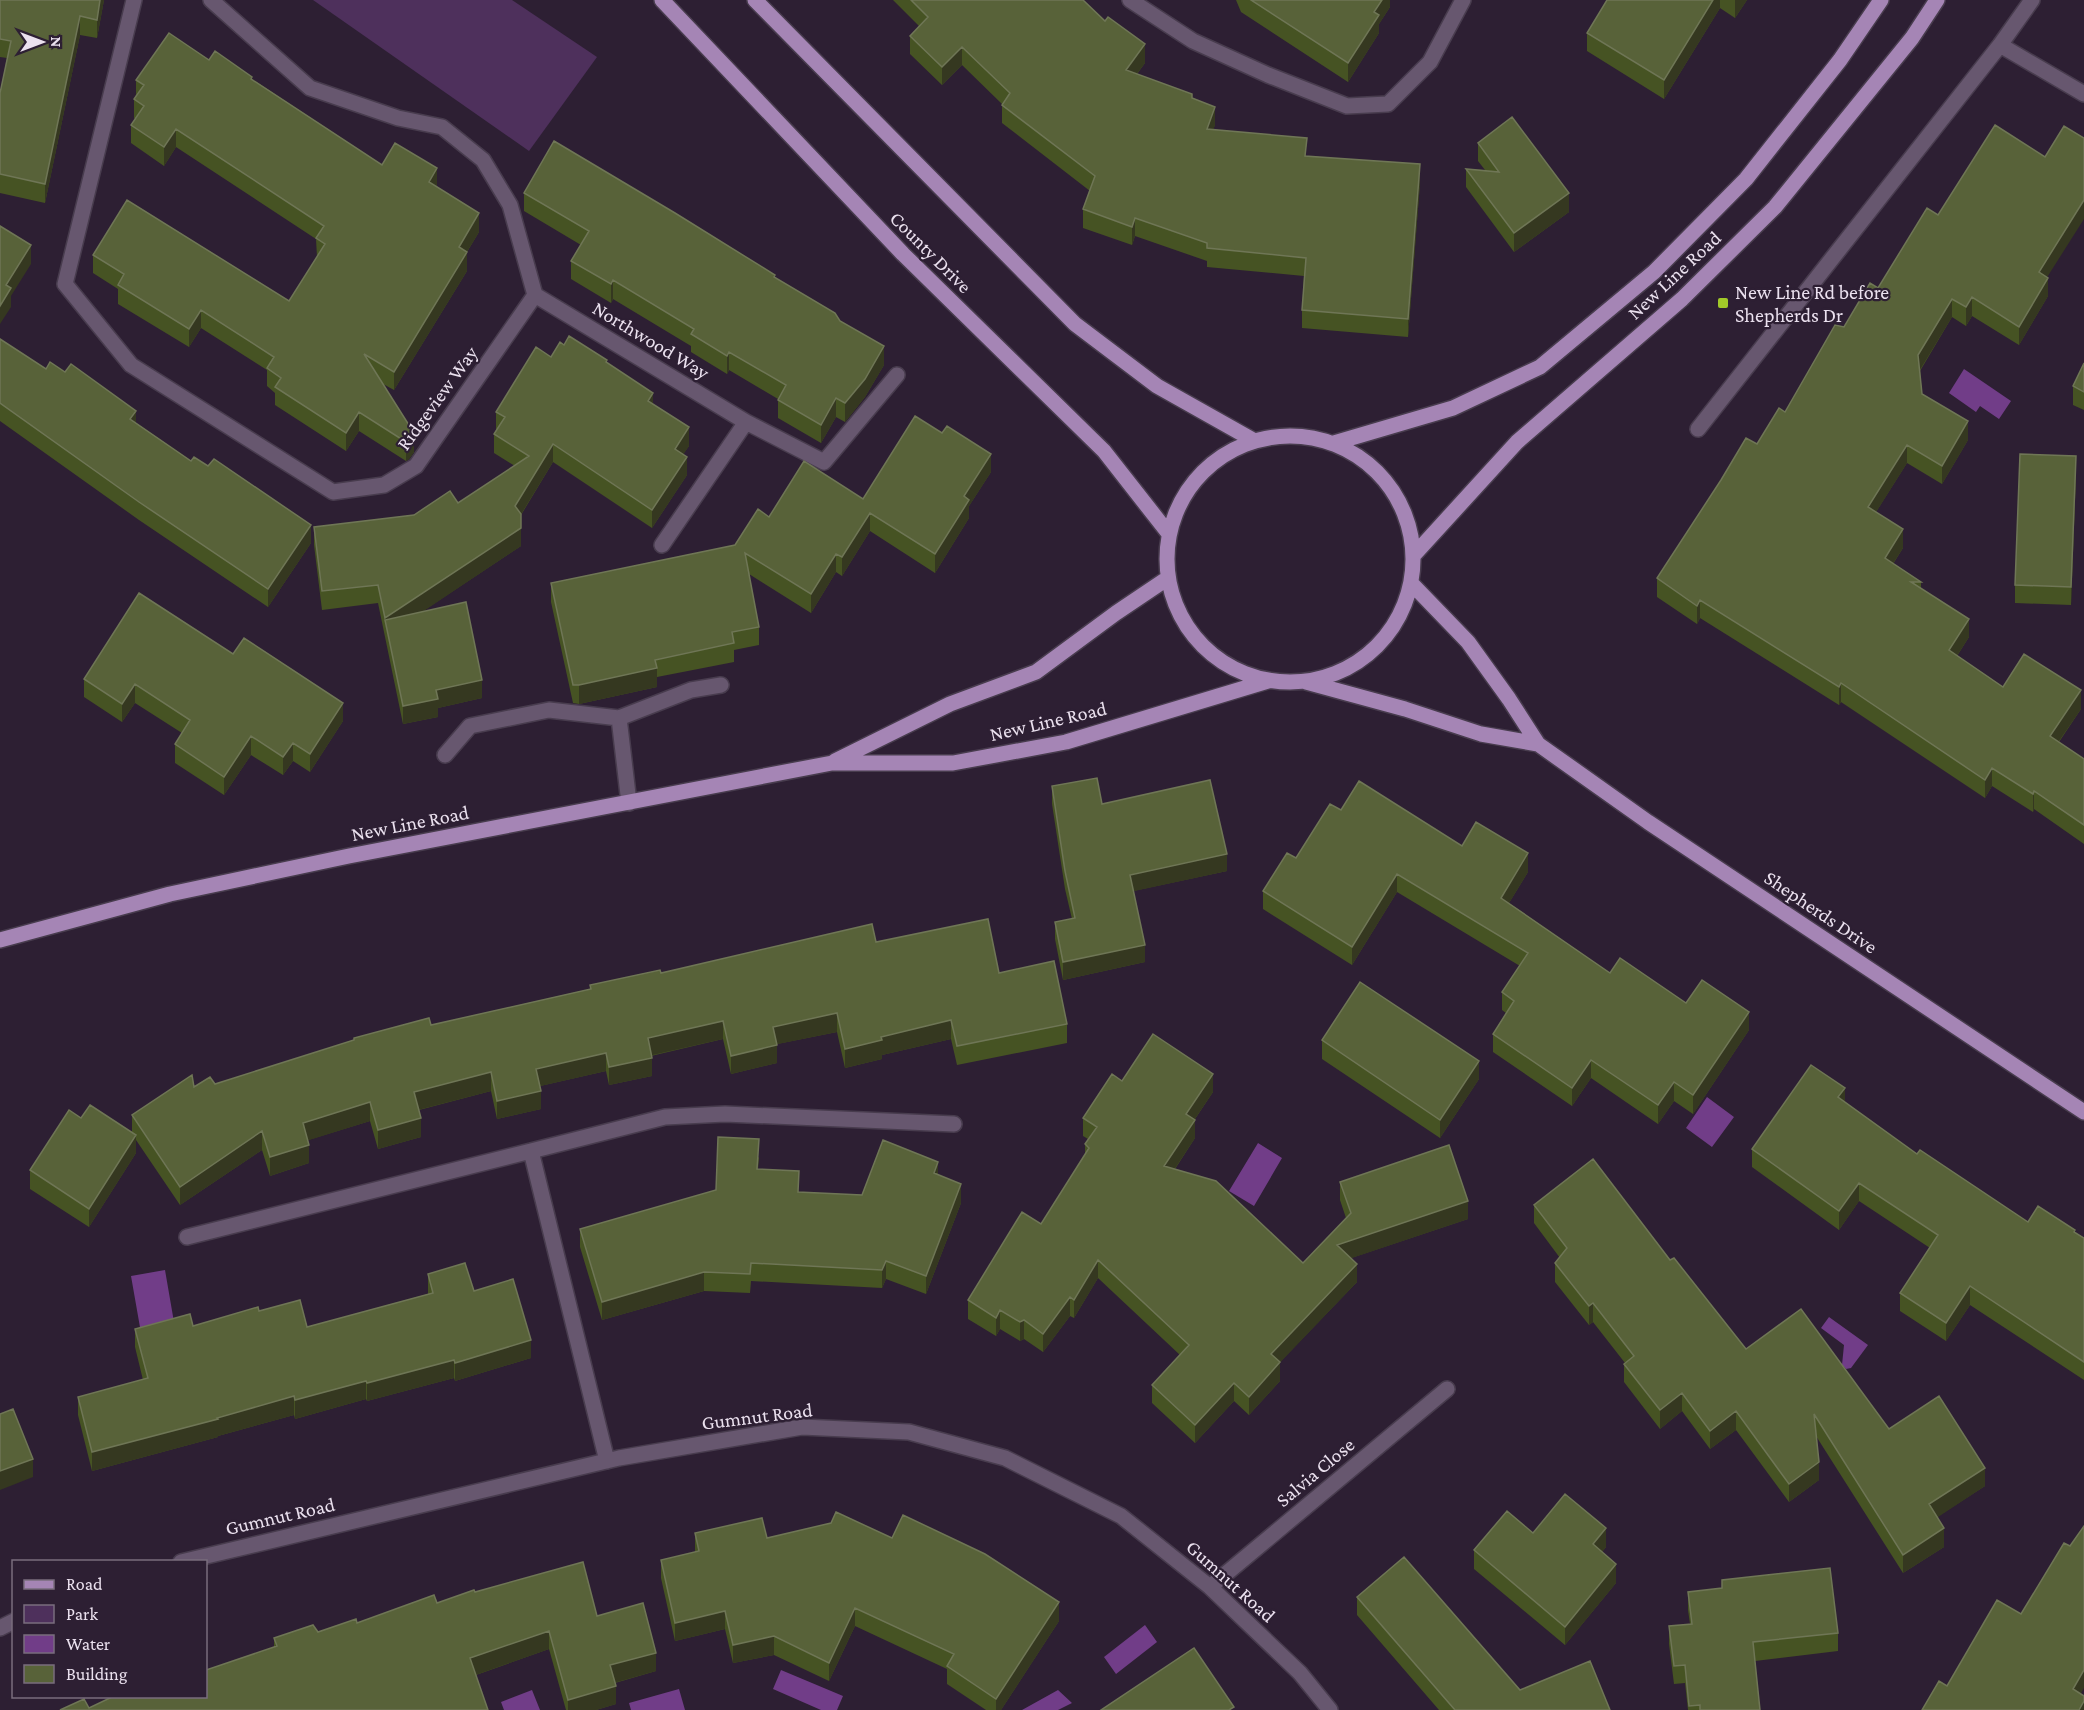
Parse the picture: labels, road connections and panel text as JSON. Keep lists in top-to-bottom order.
{
  "streets": {
    "main road": ["County Drive", "New Line Road", "Shepherds Drive"],
    "street": [
      "Northwood Way",
      "Ridgeview Way",
      "Gumnut Road",
      "Salvia Close"
    ]
  },
  "crossings": [
    ["Northwood Way", "Ridgeview Way"],
    ["Gumnut Road", "Salvia Close"]
  ],
  "places": {
    "transit": ["New Line Rd before Shepherds Dr"]
  },
  "legend": [
    "Road",
    "Park",
    "Water",
    "Building"
  ],
  "north": "right"
}
